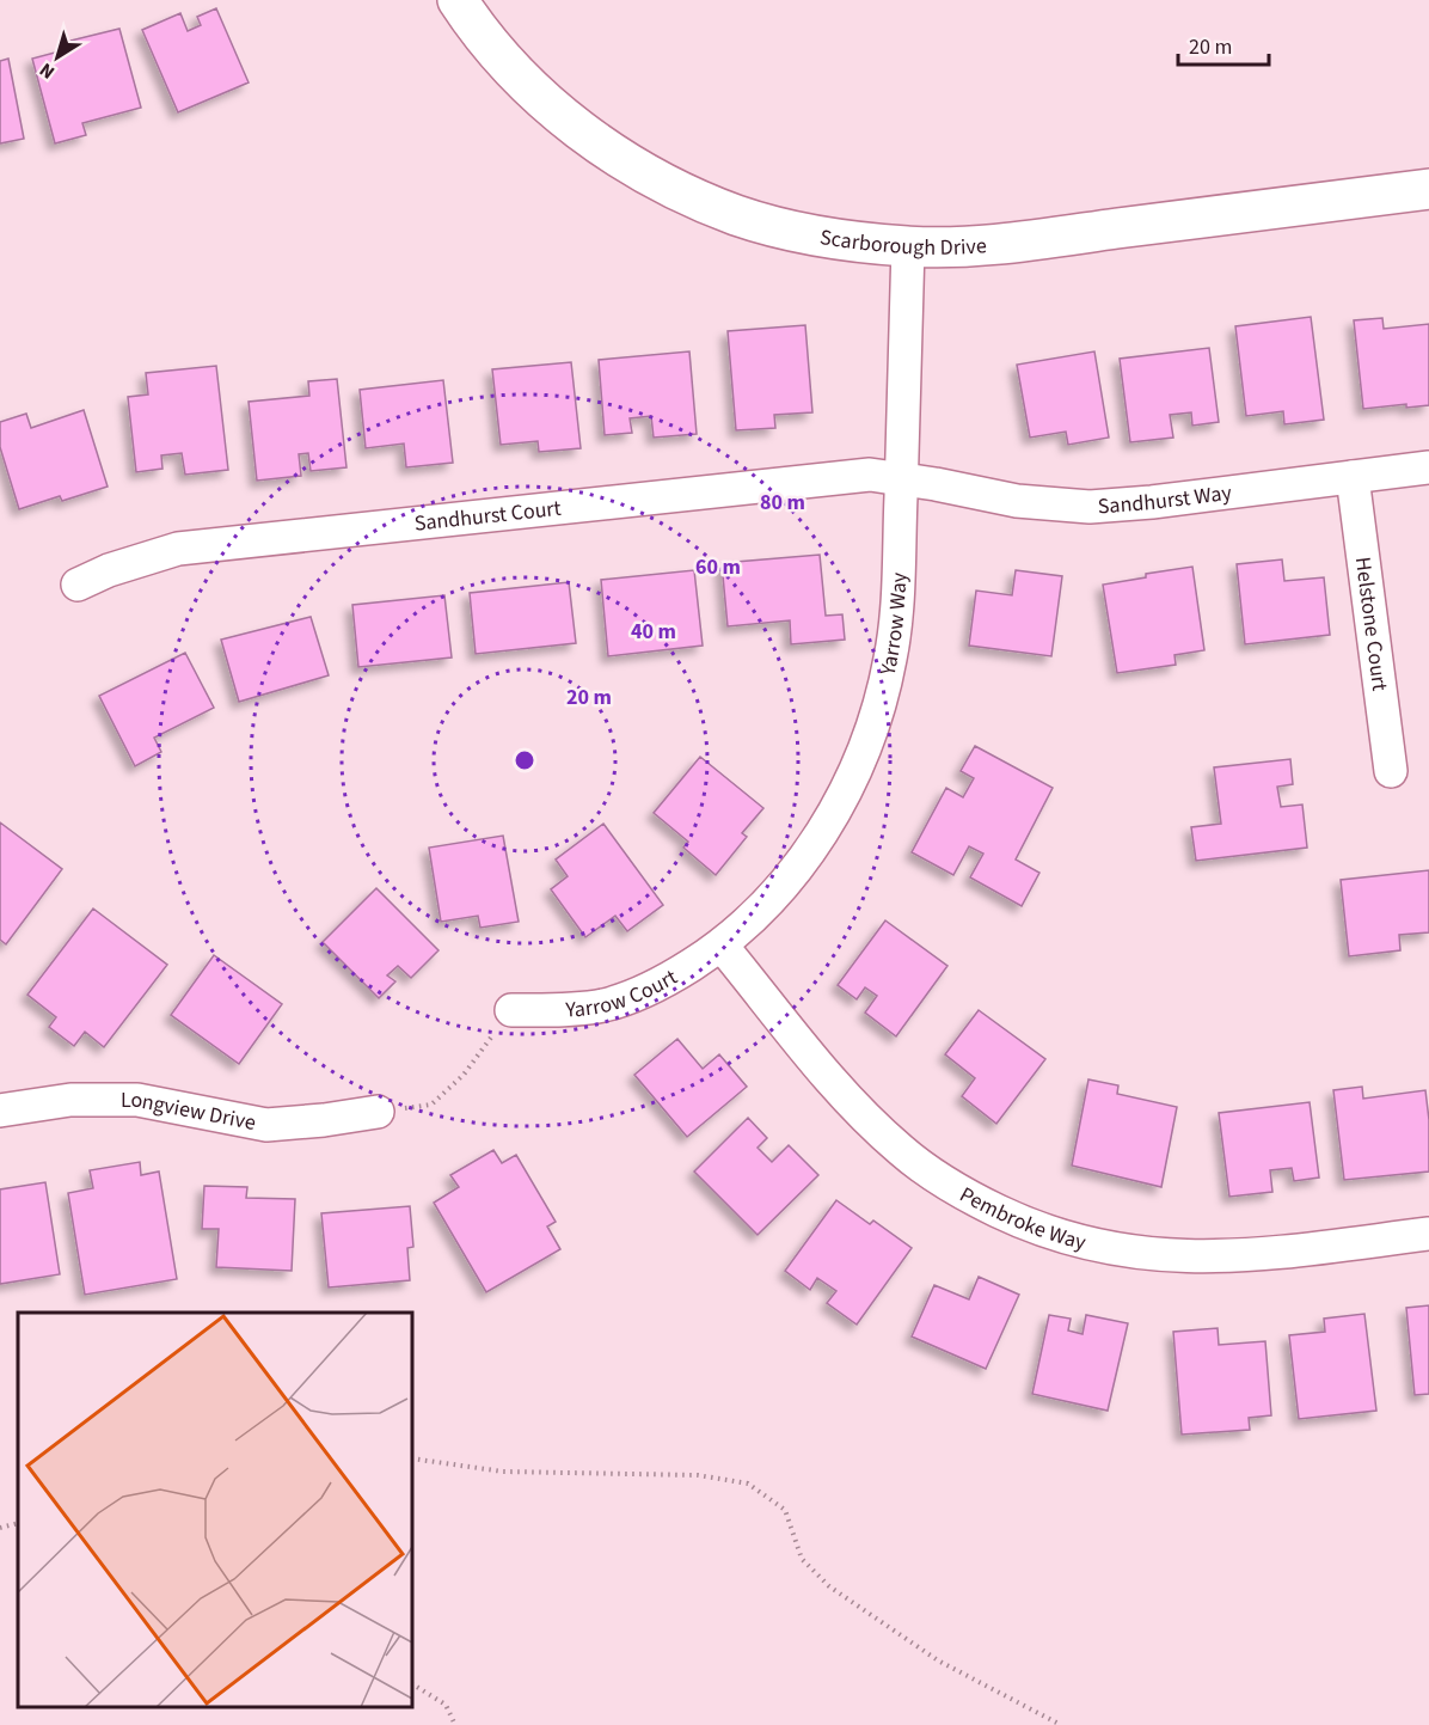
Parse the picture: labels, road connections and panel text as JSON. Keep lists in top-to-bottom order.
{
  "streets": {
    "street": [
      "Scarborough Drive",
      "Sandhurst Way",
      "Sandhurst Court",
      "Yarrow Way",
      "Helstone Court",
      "Yarrow Court",
      "Longview Drive",
      "Pembroke Way"
    ]
  },
  "crossings": [
    ["Scarborough Drive", "Yarrow Way"],
    ["Sandhurst Way", "Sandhurst Court"],
    ["Sandhurst Way", "Yarrow Way"],
    ["Sandhurst Way", "Helstone Court"],
    ["Sandhurst Court", "Yarrow Way"],
    ["Yarrow Way", "Yarrow Court"],
    ["Yarrow Way", "Pembroke Way"],
    ["Yarrow Court", "Pembroke Way"]
  ],
  "scale_bar": "20 m",
  "north": "bottom left",
  "rings": [
    "80 m",
    "60 m",
    "40 m",
    "20 m"
  ]
}
